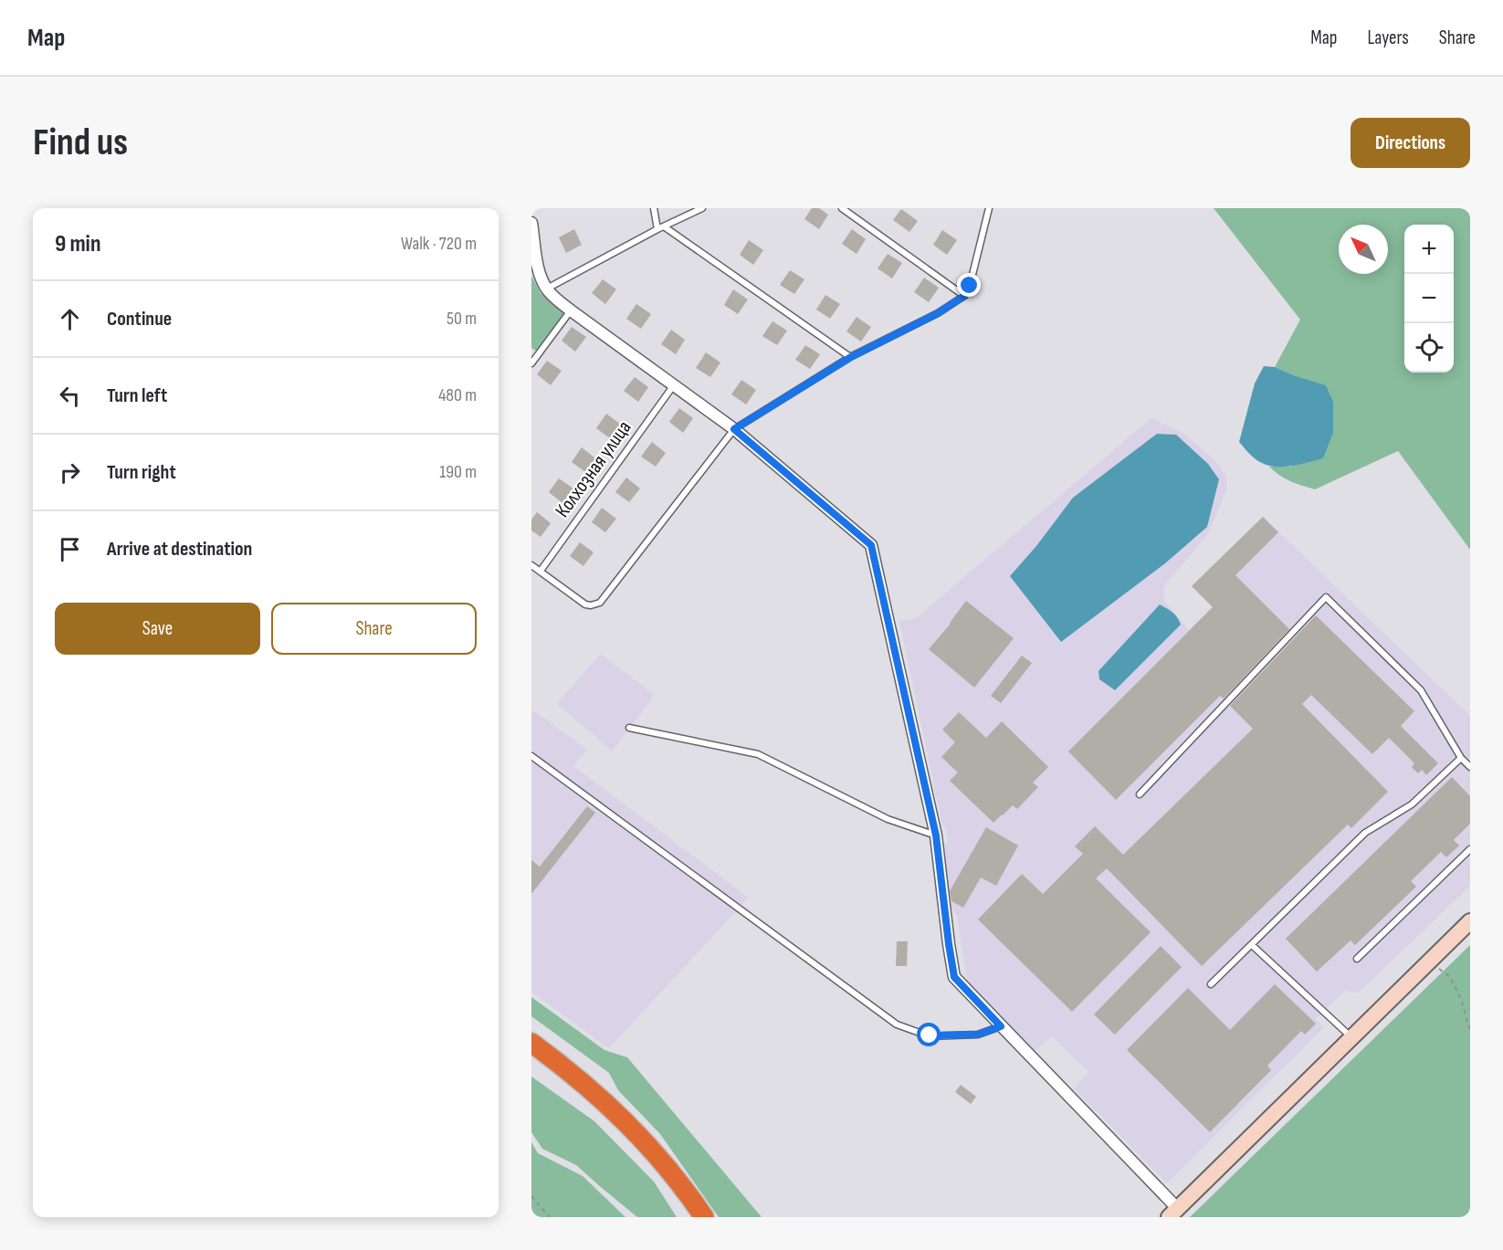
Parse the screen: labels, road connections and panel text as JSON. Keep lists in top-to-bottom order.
{
  "streets": {
    "lane": ["Колхозная улица"]
  },
  "north": "top left",
  "page": {
    "header": "Map",
    "nav": ["Map", "Layers", "Share"],
    "buttons": [
      "Directions",
      ["Save", "Share"]
    ],
    "title": "Find us",
    "heading": ["9 min", "Walk · 720 m"],
    "map_buttons": ["+", "−"],
    "list": [
      ["Continue", "50 m"],
      ["Turn left", "480 m"],
      ["Turn right", "190 m"],
      "Arrive at destination"
    ]
  }
}
